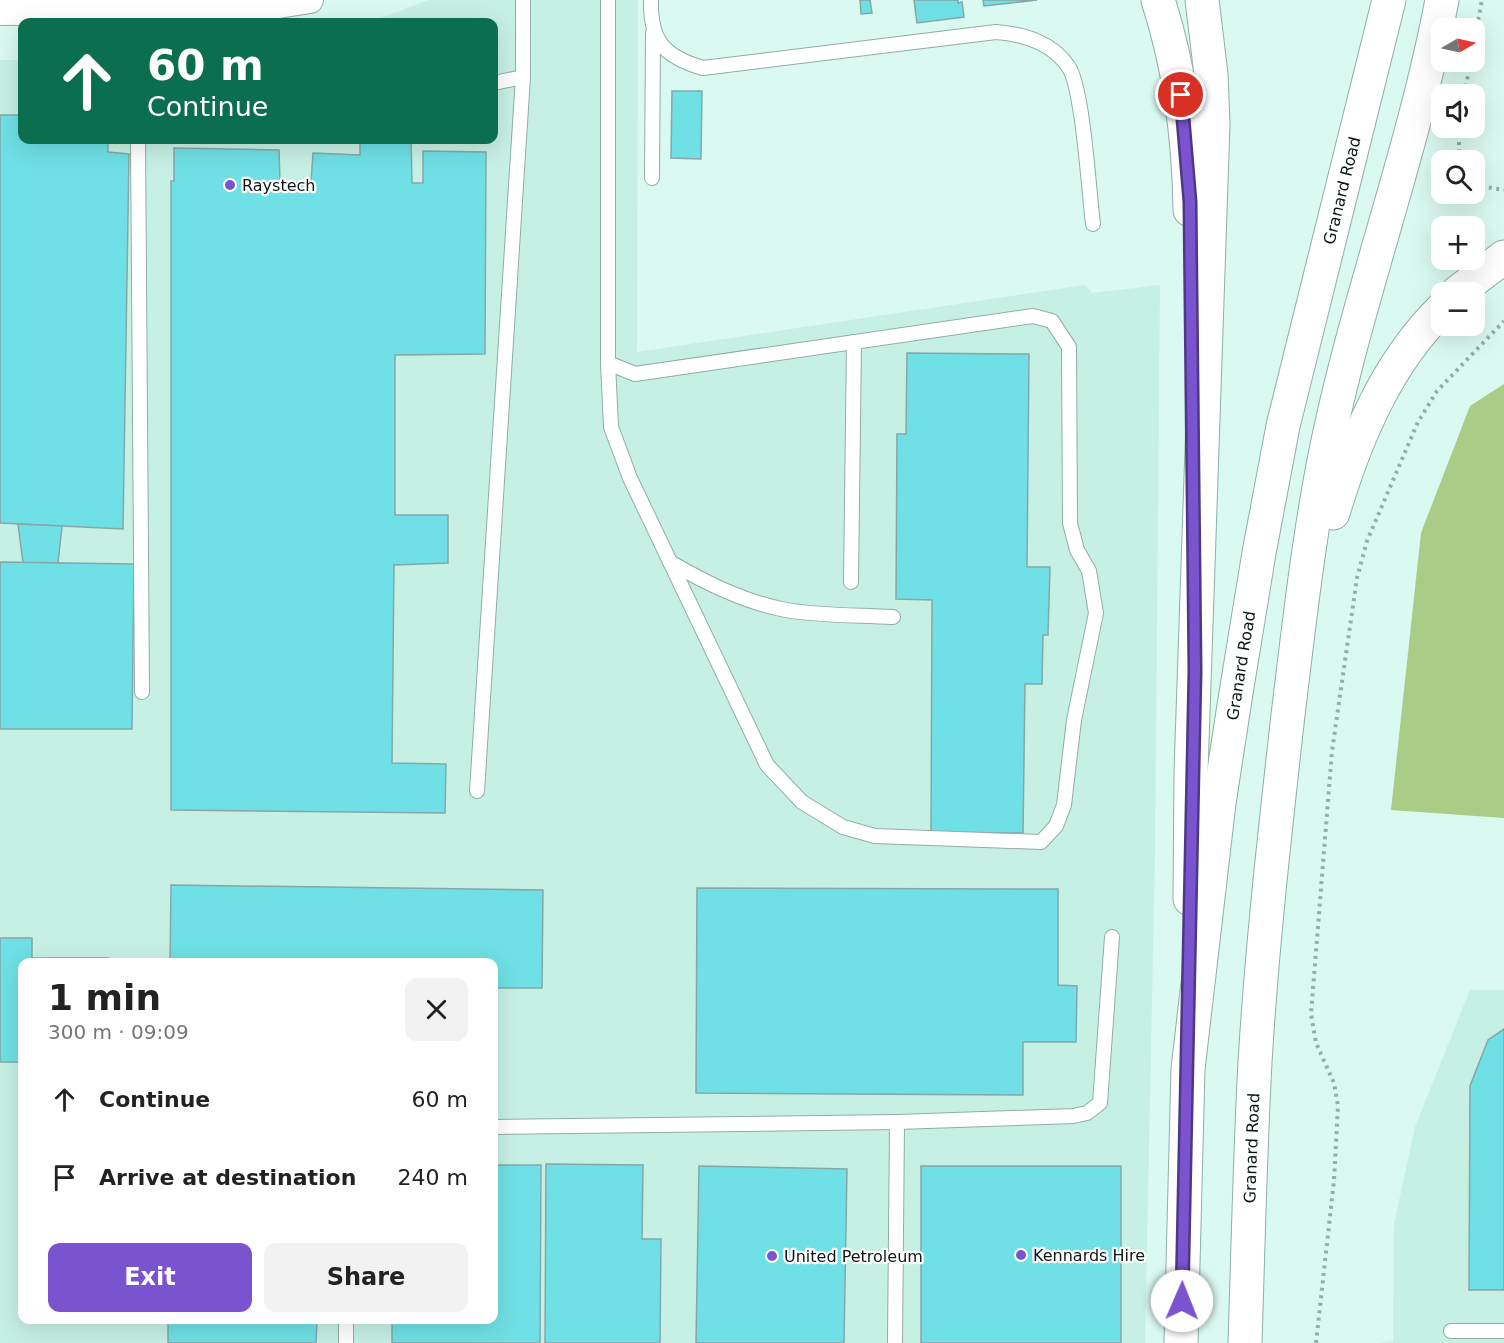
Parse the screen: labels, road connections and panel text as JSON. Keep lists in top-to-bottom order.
{
  "streets": {
    "highway": ["Granard Road"]
  },
  "places": ["Raystech", "Kennards Hire", "United Petroleum"],
  "north": "right",
  "page": {
    "map_buttons": ["+", "−"],
    "turn": ["60 m", "Continue"],
    "heading": ["1 min", "300 m · 09:09"],
    "list": [
      {
        "name": "Continue",
        "value": "60 m"
      },
      {
        "name": "Arrive at destination",
        "value": "240 m"
      }
    ],
    "buttons": ["Exit", "Share"]
  }
}
